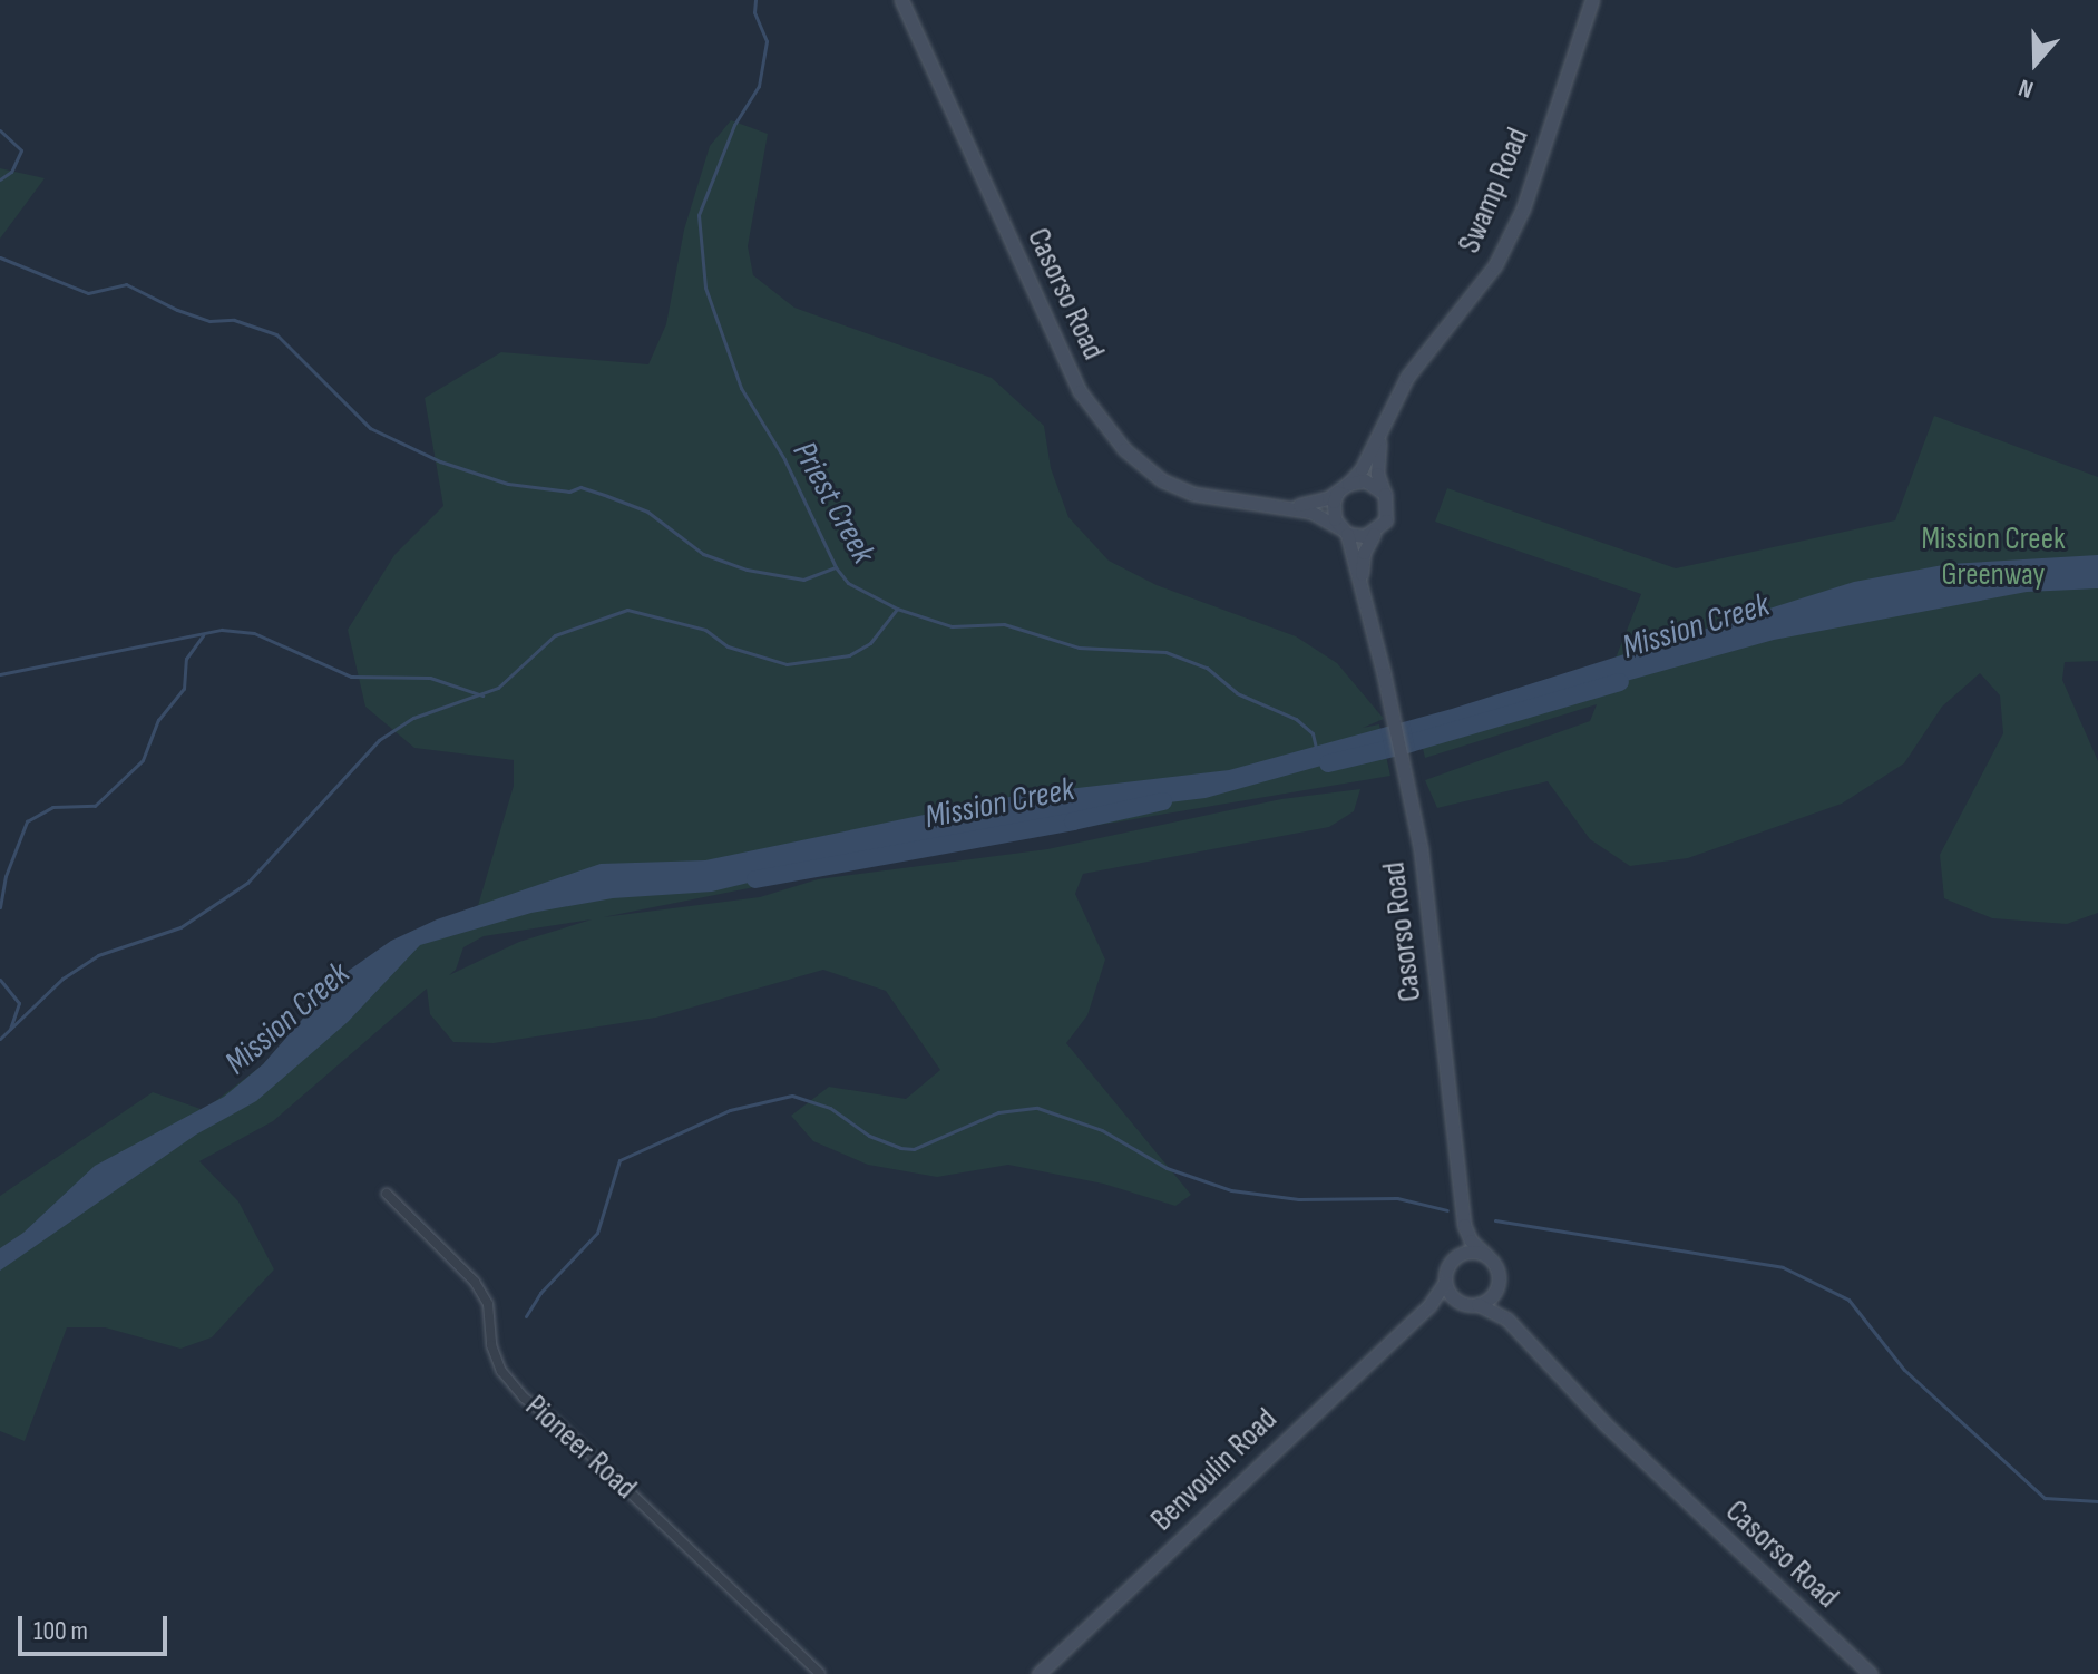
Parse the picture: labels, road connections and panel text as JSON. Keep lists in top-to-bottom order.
{
  "streets": {
    "main road": ["Swamp Road", "Casorso Road", "Benvoulin Road"],
    "street": ["Pioneer Road"]
  },
  "crossings": [
    ["Swamp Road", "Casorso Road"],
    ["Casorso Road", "Benvoulin Road"]
  ],
  "water": ["Priest Creek", "Mission Creek"],
  "parks": ["Mission Creek Greenway"],
  "scale_bar": "100 m",
  "north": "bottom"
}
